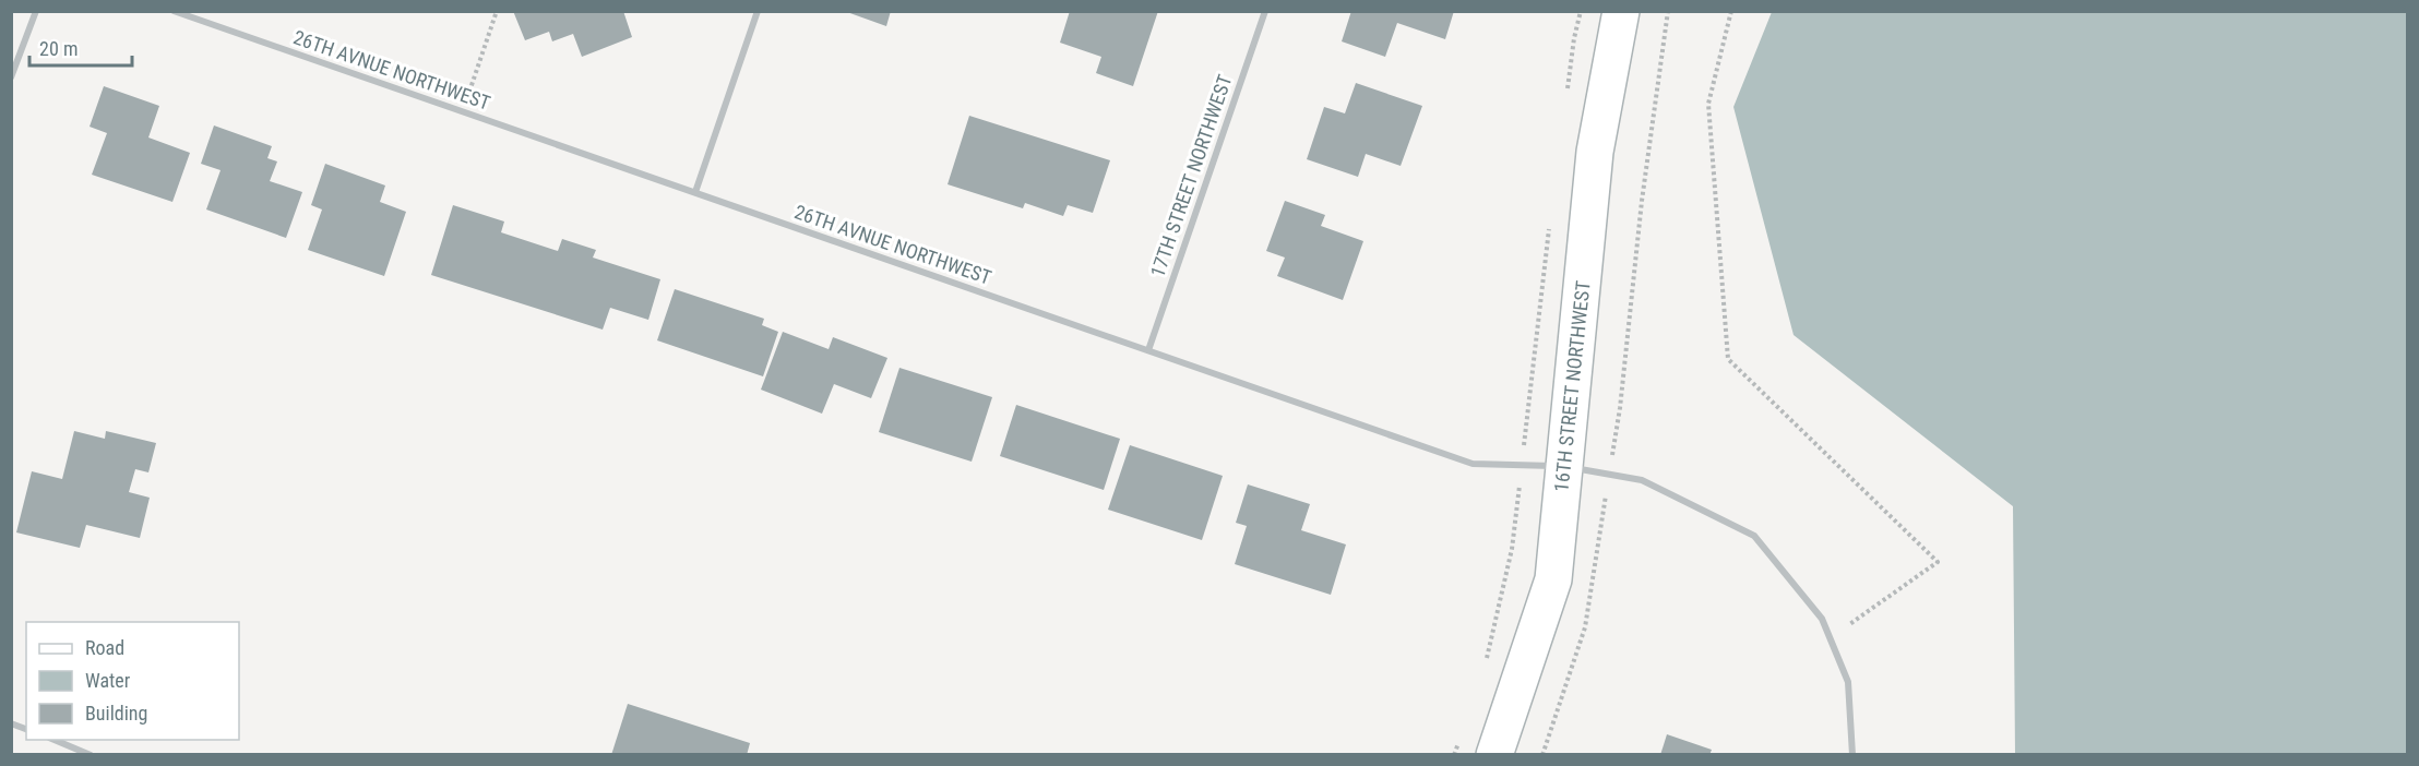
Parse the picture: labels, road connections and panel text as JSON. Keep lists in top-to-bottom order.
{
  "streets": {
    "street": ["26TH AVNUE NORTHWEST", "17TH STREET NORTHWEST", "16TH STREET NORTHWEST"]
  },
  "crossings": [
    ["26TH AVNUE NORTHWEST", "17TH STREET NORTHWEST"],
    ["26TH AVNUE NORTHWEST", "16TH STREET NORTHWEST"]
  ],
  "legend": ["Road", "Water", "Building"],
  "scale_bar": "20 m"
}
